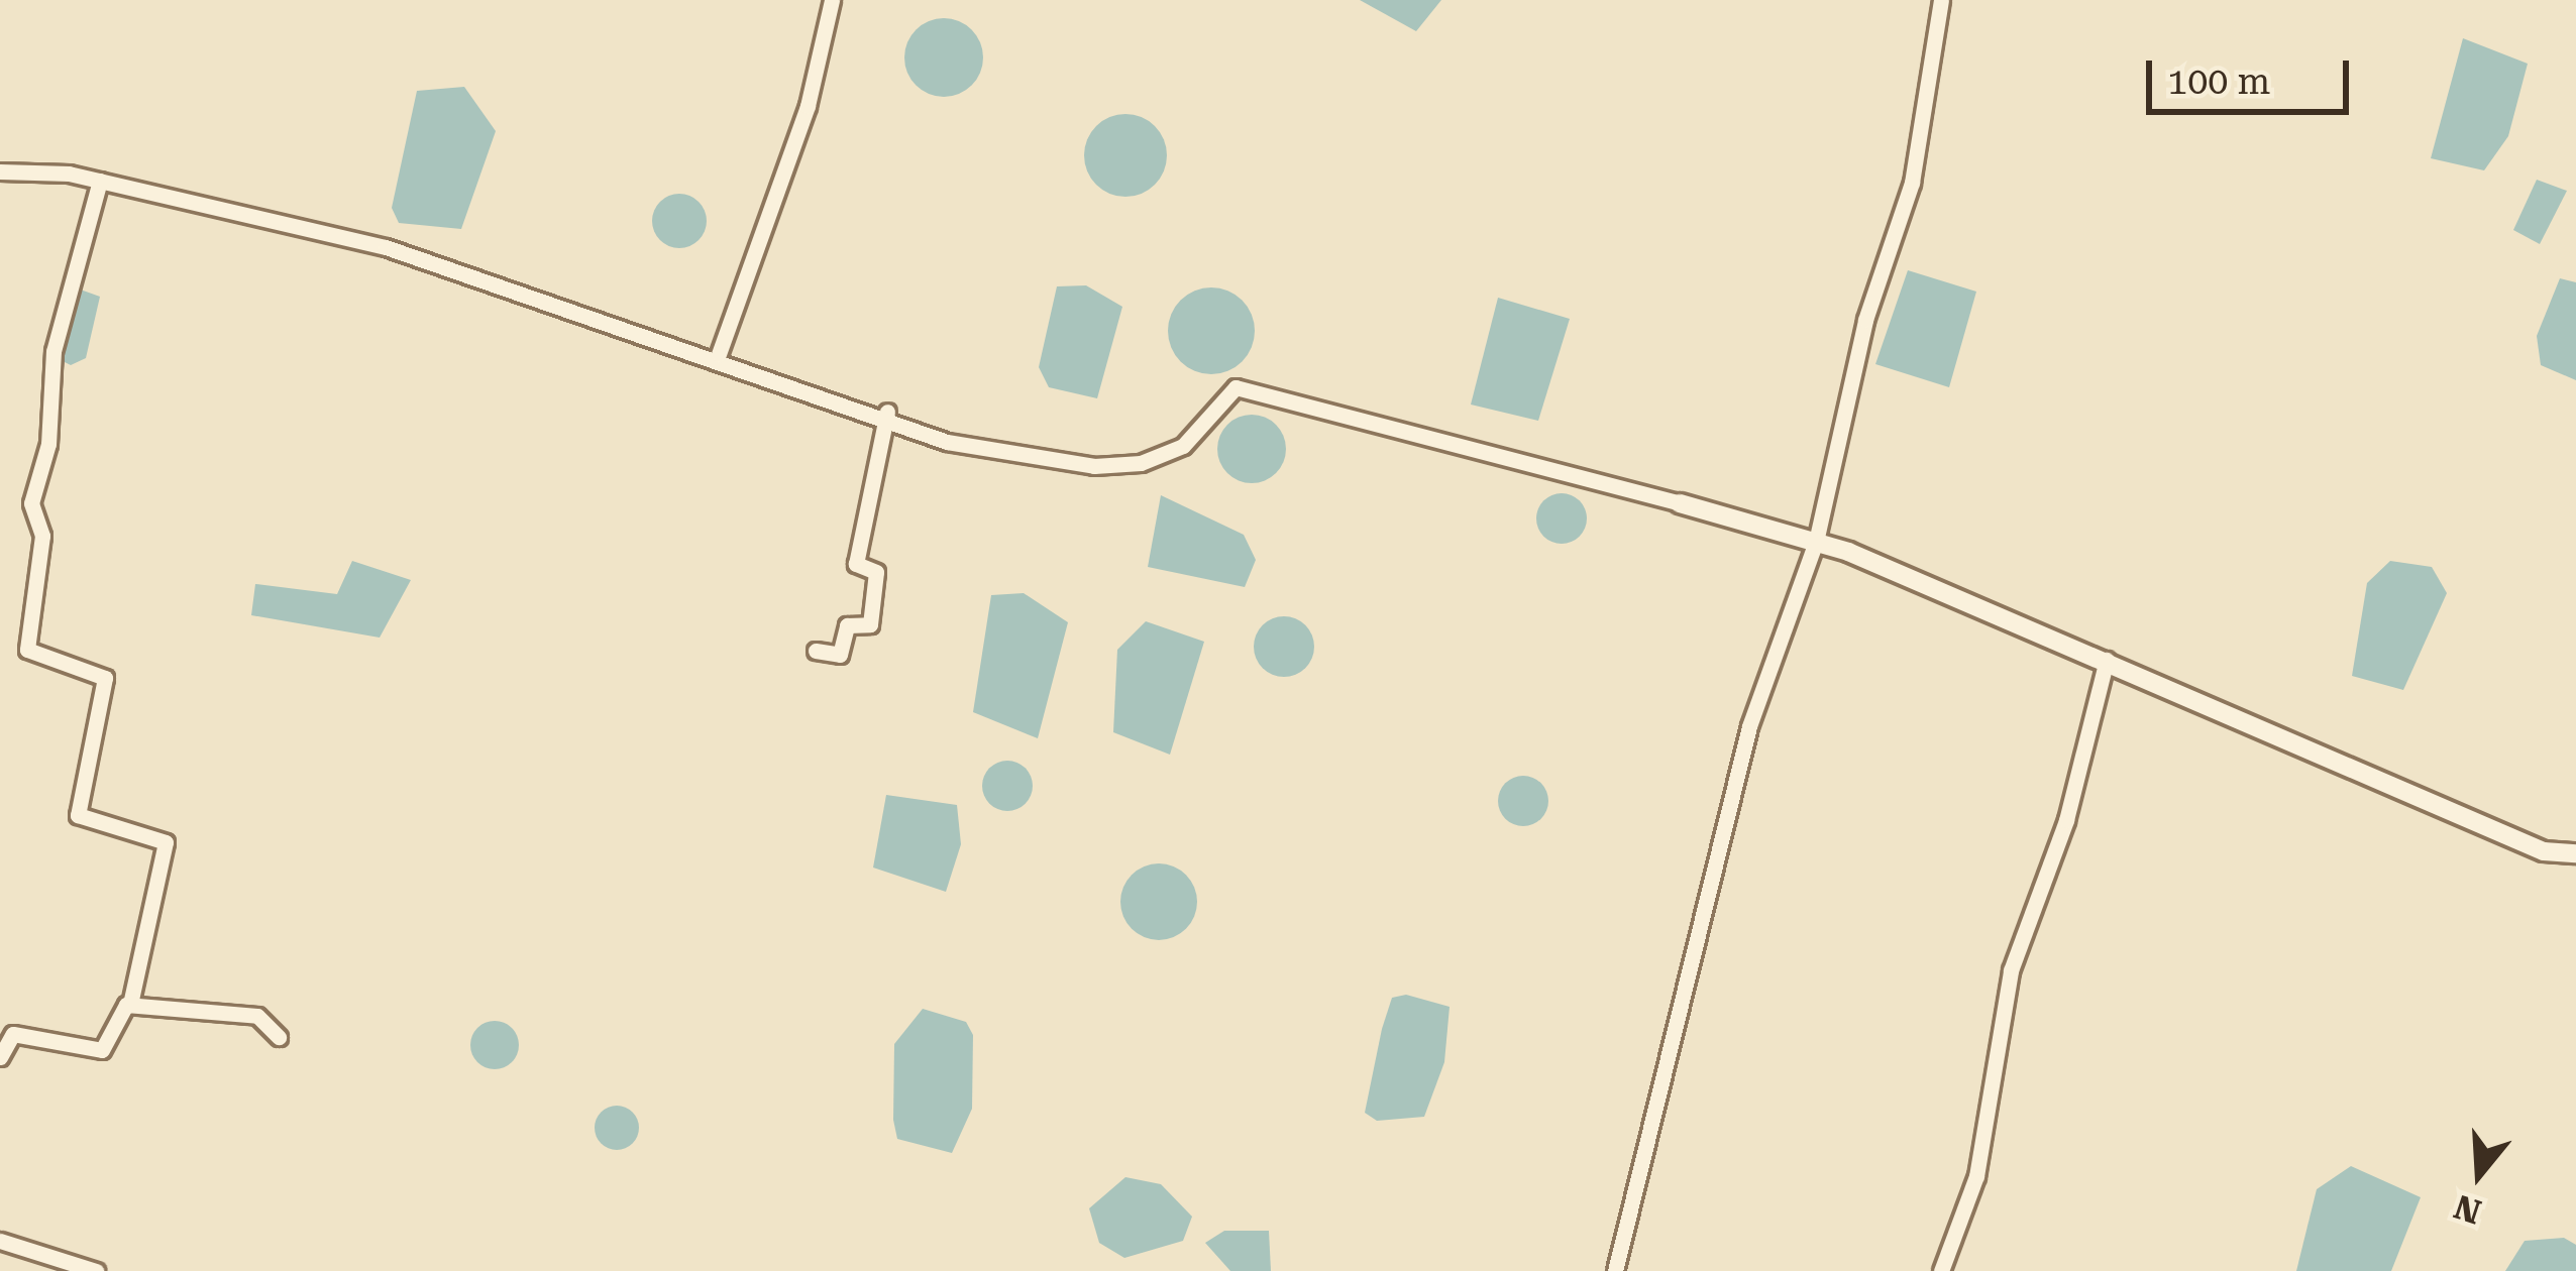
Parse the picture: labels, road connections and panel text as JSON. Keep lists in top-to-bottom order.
{
  "scale_bar": "100 m",
  "north": "bottom"
}
